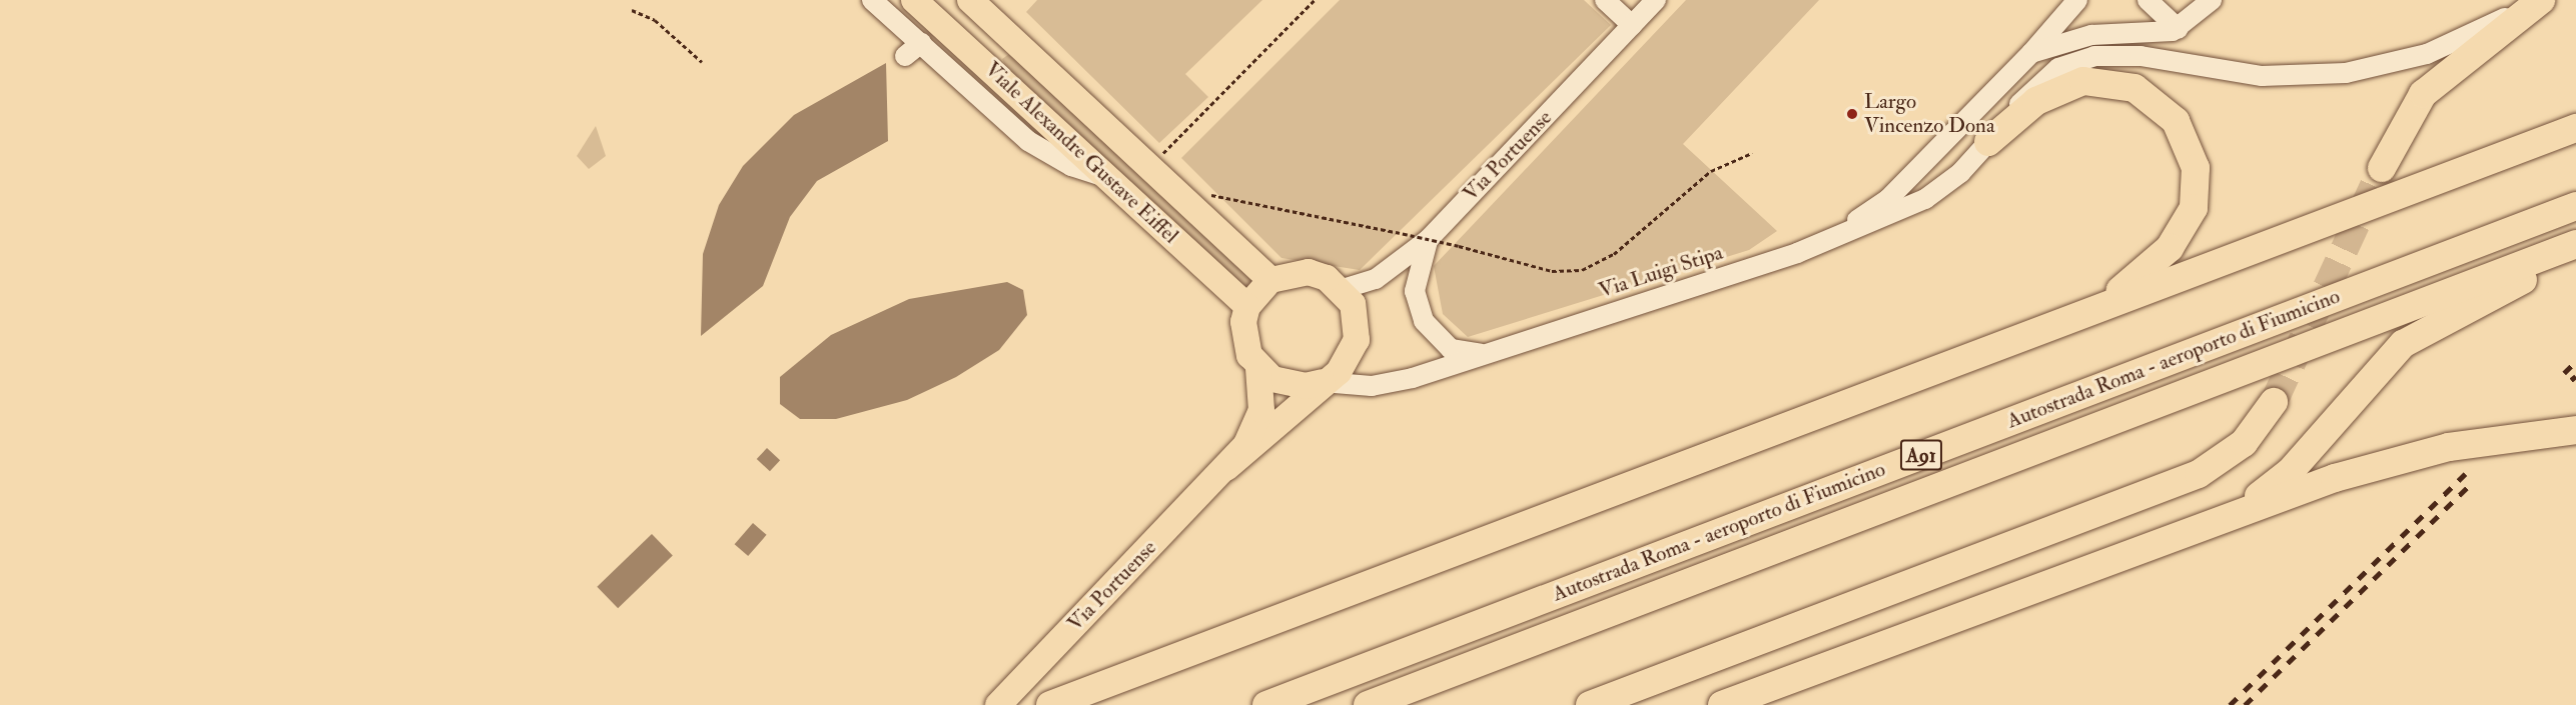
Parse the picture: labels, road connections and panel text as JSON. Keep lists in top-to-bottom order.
{
  "streets": {
    "highway": ["Autostrada Roma - aeroporto di Fiumicino", "A91"],
    "main road": ["Viale Alexandre Gustave Eiffel", "Via Portuense"],
    "street": ["Via Luigi Stipa"]
  },
  "crossings": [
    ["Viale Alexandre Gustave Eiffel", "Via Portuense"],
    ["Viale Alexandre Gustave Eiffel", "Via Luigi Stipa"],
    ["Via Portuense", "Via Luigi Stipa"]
  ],
  "places": ["Largo Vincenzo Dona"]
}
